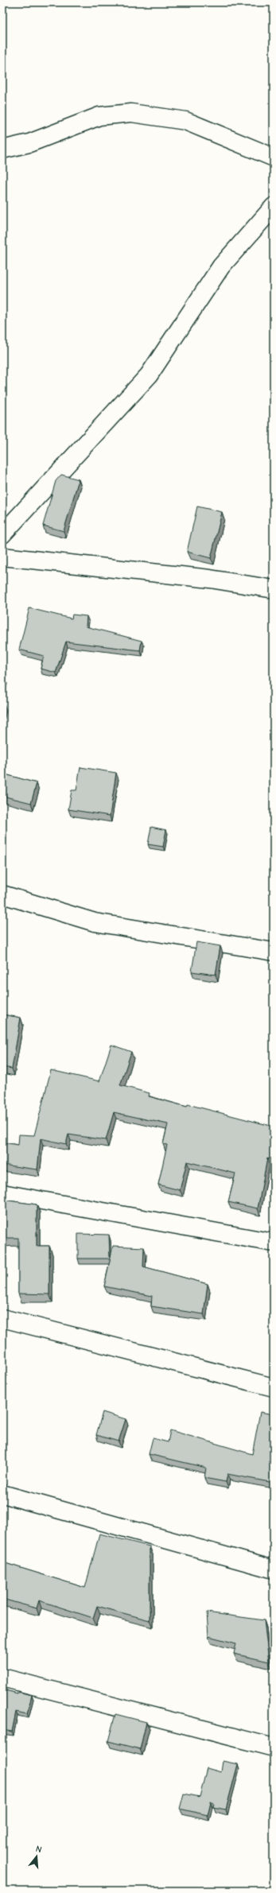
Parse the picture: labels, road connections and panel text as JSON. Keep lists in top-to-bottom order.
{
  "north": "top"
}
